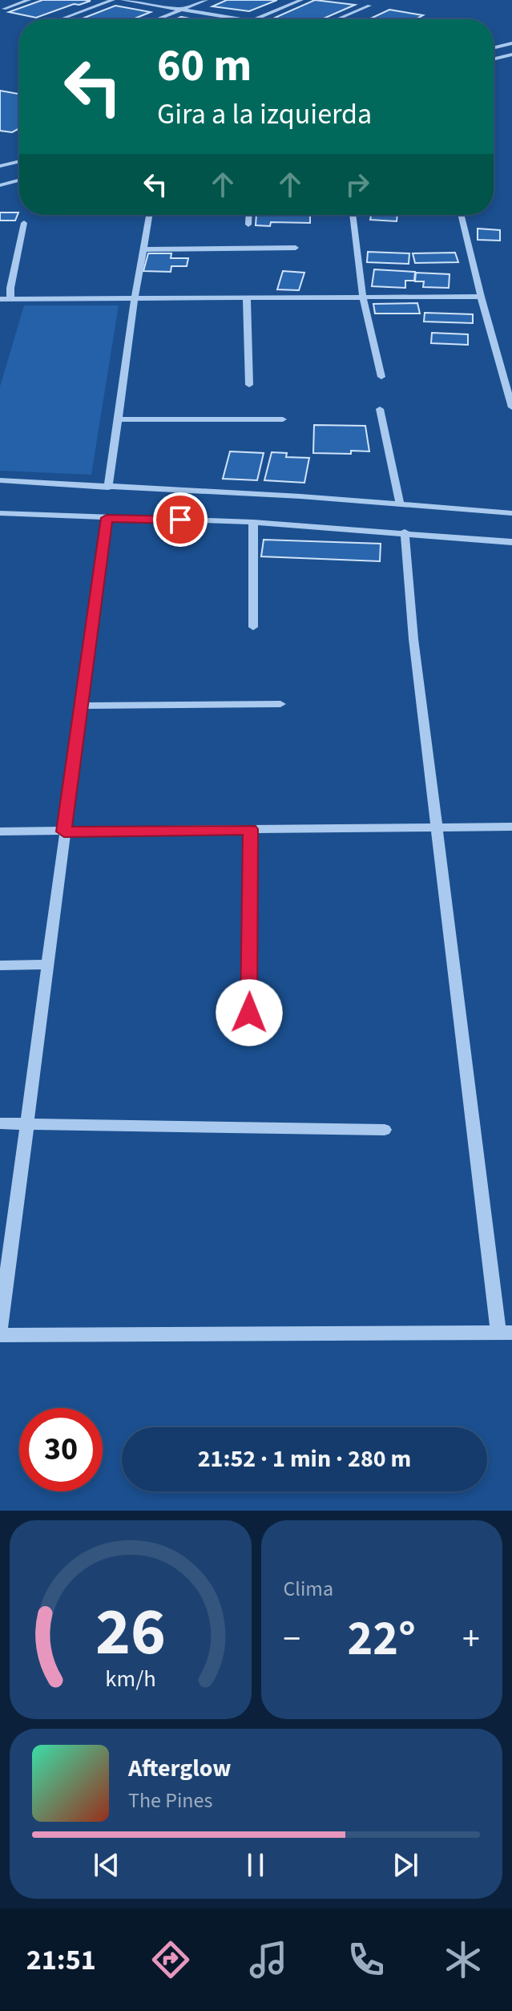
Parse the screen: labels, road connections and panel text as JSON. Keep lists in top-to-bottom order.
{
  "page": {
    "turn": ["60 m", "Gira a la izquierda"],
    "limit": "30",
    "trip": "21:52 · 1 min · 280 m",
    "tile": "Clima",
    "heat": ["−", "22°", "+"],
    "song": ["Afterglow", "The Pines"],
    "tabs": "21:51",
    "gauge": ["26", "km/h"]
  }
}
